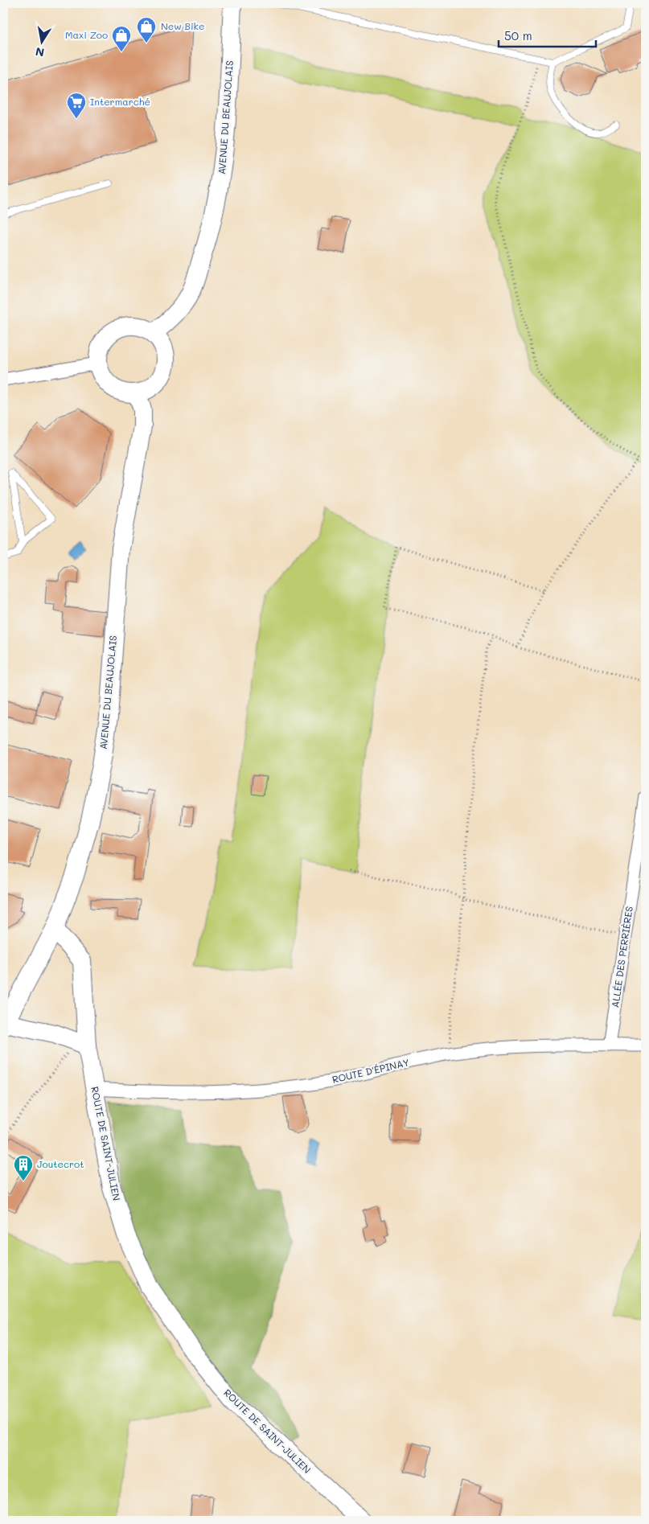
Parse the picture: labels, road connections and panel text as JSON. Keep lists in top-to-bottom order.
{
  "streets": {
    "main road": ["AVENUE DU BEAUJOLAIS", "ROUTE DE SAINT-JULIEN"],
    "street": ["ALLÉE DES PERRIÈRES", "ROUTE D'ÉPINAY"]
  },
  "crossings": [
    ["AVENUE DU BEAUJOLAIS", "ROUTE DE SAINT-JULIEN"],
    ["ALLÉE DES PERRIÈRES", "ROUTE D'ÉPINAY"],
    ["ROUTE D'ÉPINAY", "ROUTE DE SAINT-JULIEN"]
  ],
  "places": {
    "shop": ["New Bike", "Maxi Zoo"],
    "supermarket": ["Intermarché"],
    "building": ["Joutecrot"]
  },
  "scale_bar": "50 m",
  "north": "bottom"
}
